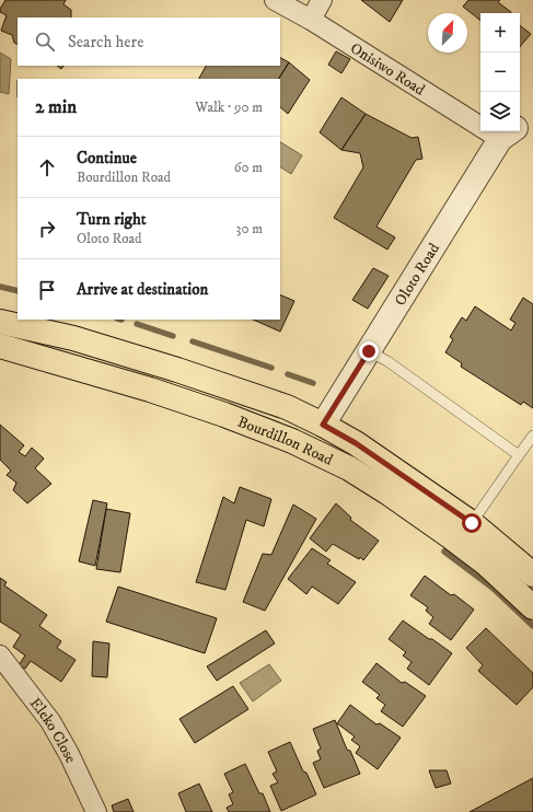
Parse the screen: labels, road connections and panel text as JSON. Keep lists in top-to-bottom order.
{
  "streets": {
    "main road": ["Bourdillon Road"],
    "street": ["Onisiwo Road", "Oloto Road", "Eleko Close"]
  },
  "crossings": [
    ["Oloto Road", "Bourdillon Road"]
  ],
  "north": "top right",
  "page": {
    "map_buttons": ["+", "−"],
    "search": "Search here",
    "heading": ["2 min", "Walk · 90 m"],
    "list": [
      ["Continue", "Bourdillon Road", "60 m"],
      ["Turn right", "Oloto Road", "30 m"],
      "Arrive at destination"
    ]
  }
}
